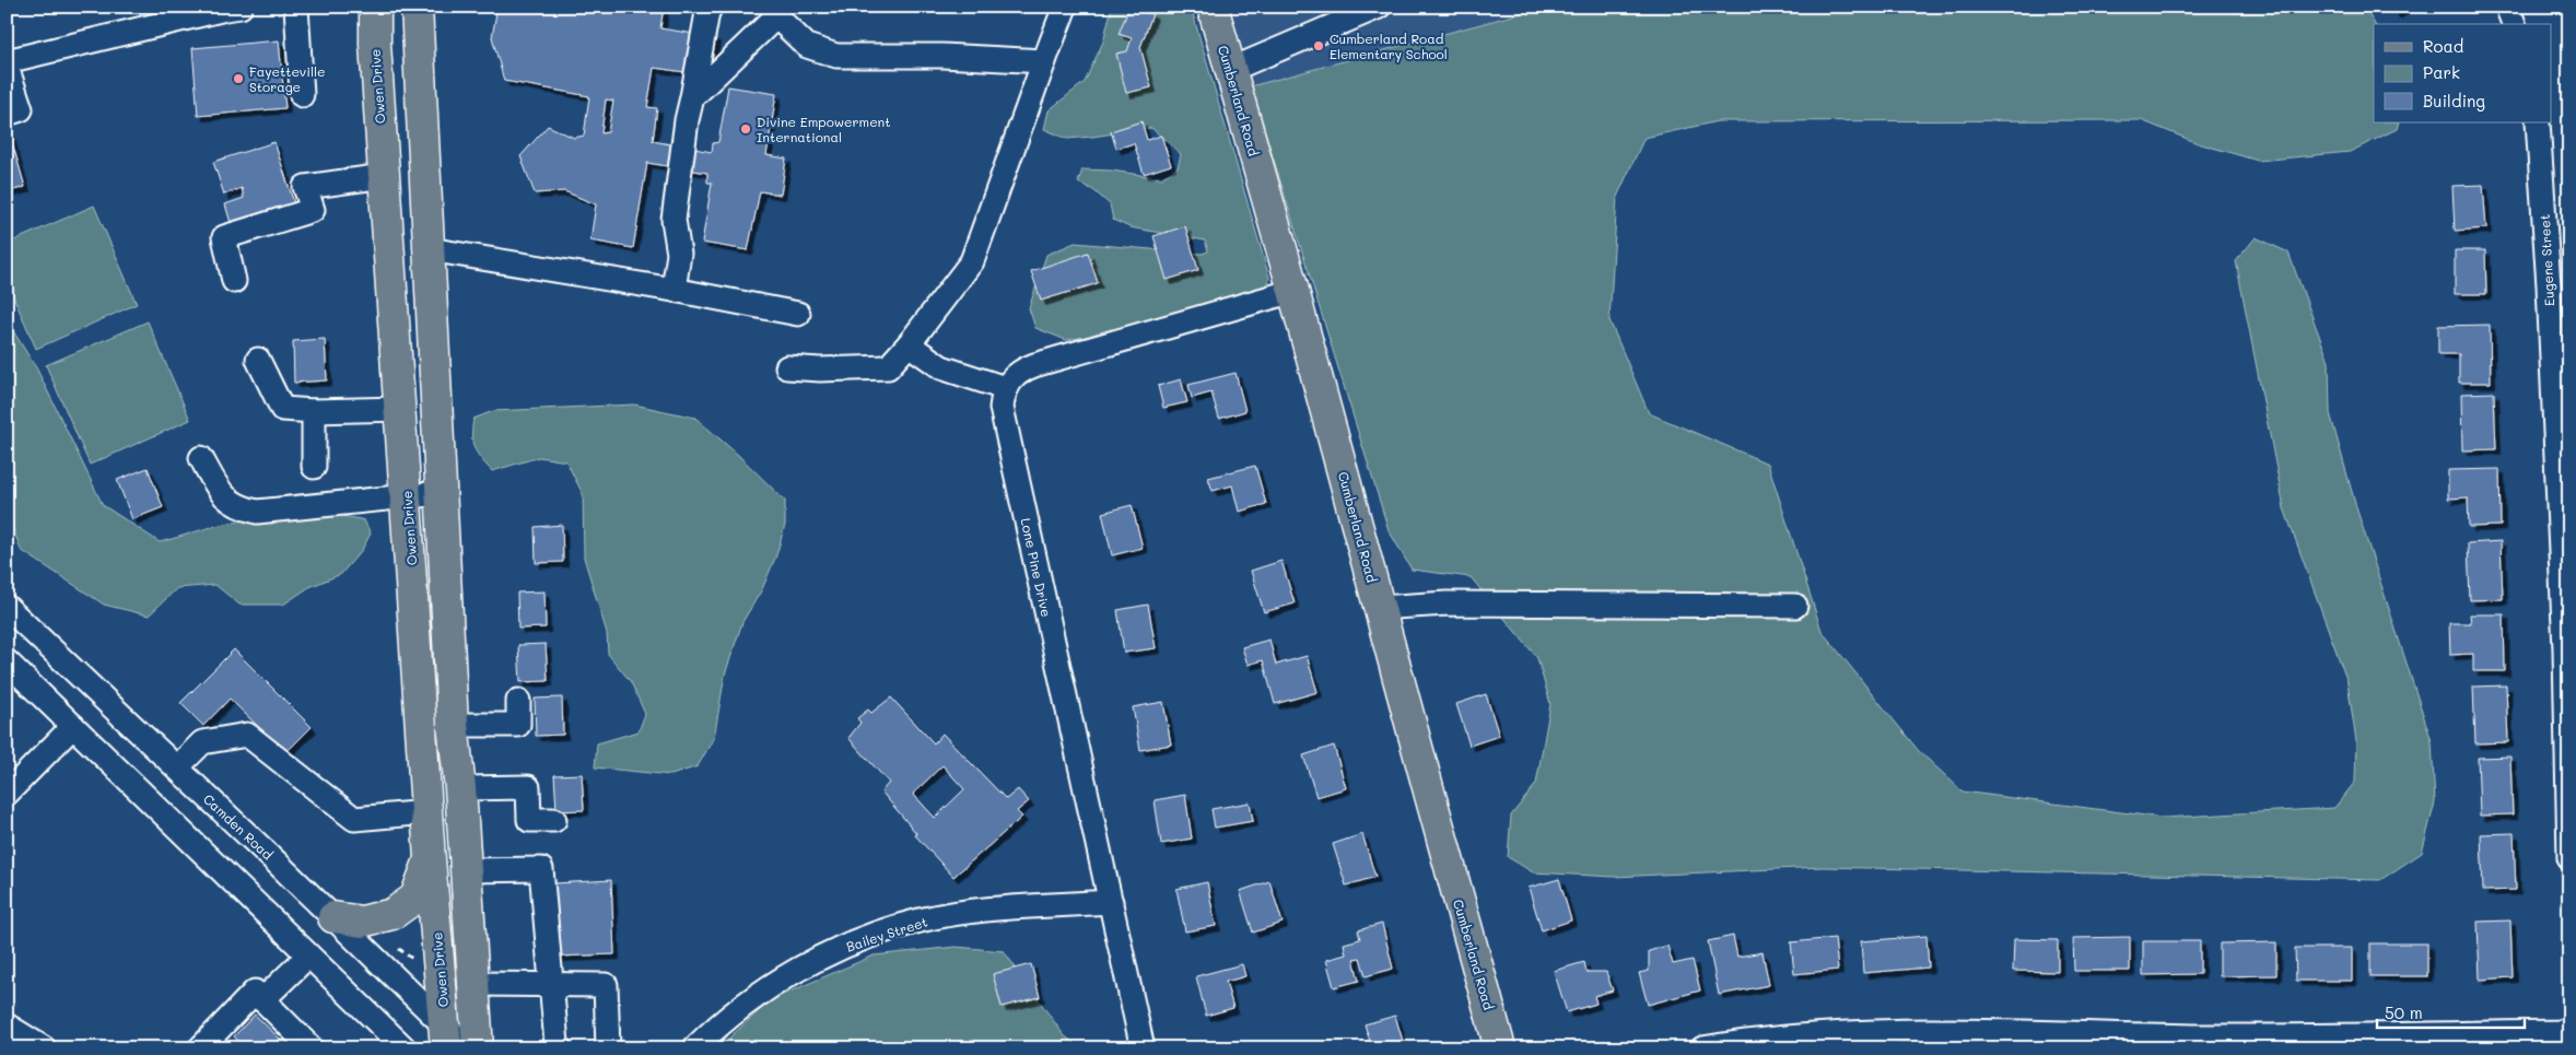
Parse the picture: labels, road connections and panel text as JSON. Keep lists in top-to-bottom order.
{
  "streets": {
    "main road": ["Owen Drive", "Cumberland Road"],
    "street": [
      "Eugene Street",
      "Lone Pine Drive",
      "Camden Road",
      "Bailey Street"
    ]
  },
  "crossings": [
    ["Owen Drive", "Camden Road"],
    ["Lone Pine Drive", "Bailey Street"]
  ],
  "places": ["Cumberland Road Elementary School", "Fayetteville Storage", "Divine Empowerment International"],
  "legend": ["Road", "Park", "Building"],
  "scale_bar": "50 m"
}
